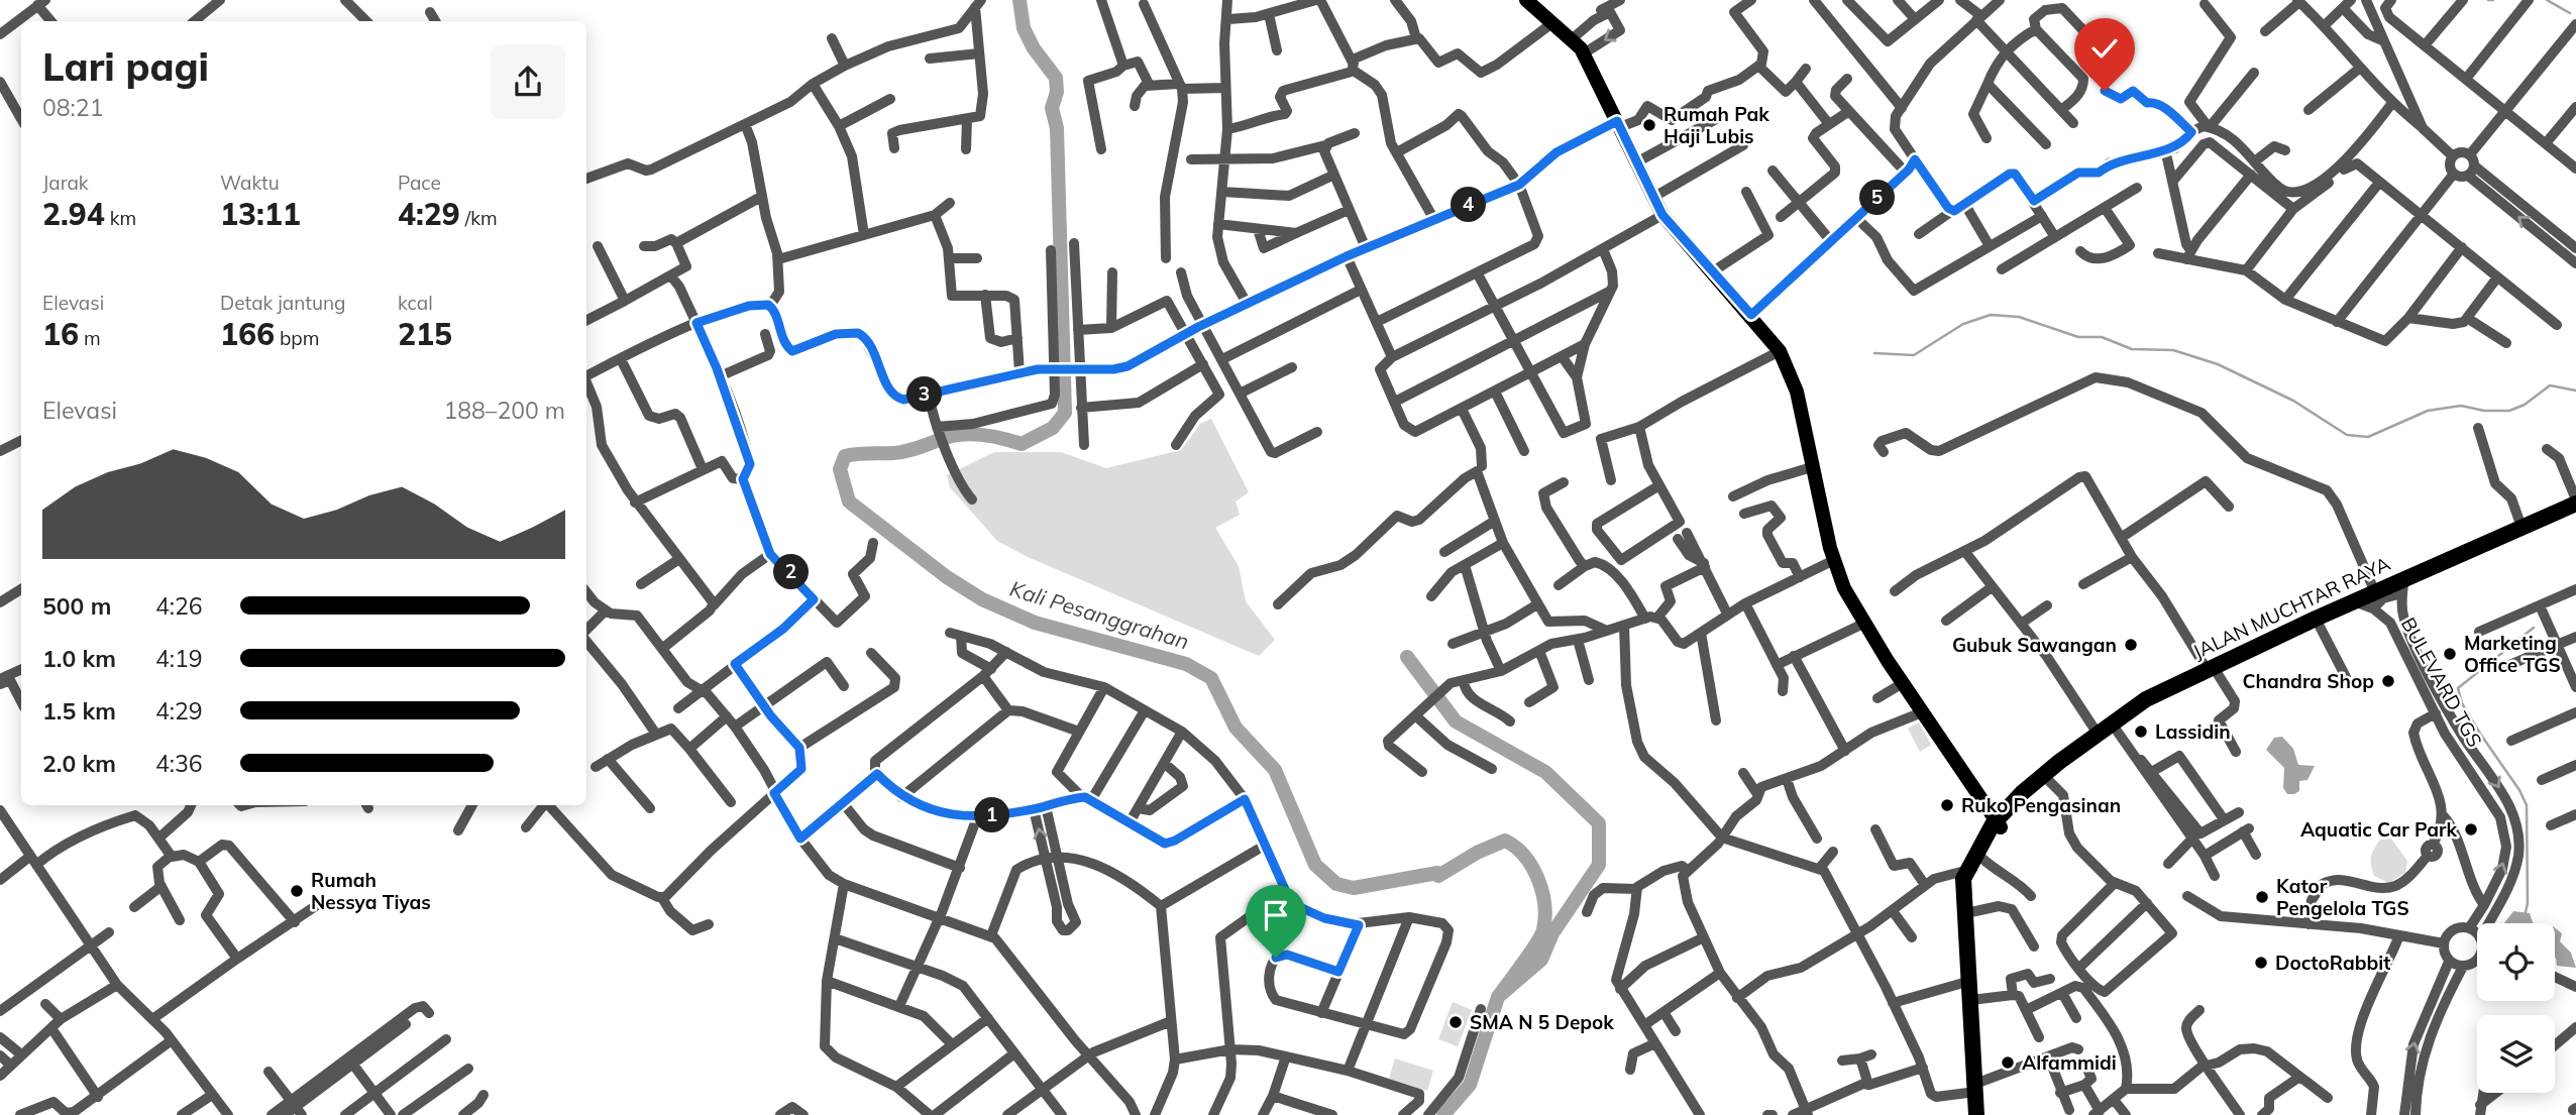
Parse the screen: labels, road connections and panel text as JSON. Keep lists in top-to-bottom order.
{
  "streets": {
    "highway": ["JALAN MUCHTAR RAYA"],
    "street": ["BULEVARD TGS"]
  },
  "crossings": [
    ["JALAN MUCHTAR RAYA", "BULEVARD TGS"]
  ],
  "water": ["Kali Pesanggrahan"],
  "places": [
    "Rumah Pak Haji Lubis",
    "Gubuk Sawangan",
    "Marketing Office TGS",
    "Chandra Shop",
    "Lassidin",
    "Ruko Pengasinan",
    "Aquatic Car Park",
    "Rumah Nessya Tiyas",
    "Kator Pengelola TGS",
    "DoctoRabbit",
    "SMA N 5 Depok",
    "Alfammidi"
  ],
  "page": {
    "heading": ["Lari pagi", "08:21"],
    "stats": [
      ["Jarak", "2.94 km"],
      ["Waktu", "13:11"],
      ["Pace", "4:29 /km"],
      ["Elevasi", "16 m"],
      ["Detak jantung", "166 bpm"],
      ["kcal", "215"]
    ],
    "pins": [
      "5",
      "4",
      "3",
      "2",
      "1"
    ],
    "chart": ["Elevasi", "188–200 m"],
    "list": [
      {
        "name": "500 m",
        "note": "4:26"
      },
      {
        "name": "1.0 km",
        "note": "4:19"
      },
      {
        "name": "1.5 km",
        "note": "4:29"
      },
      {
        "name": "2.0 km",
        "note": "4:36"
      }
    ]
  }
}
